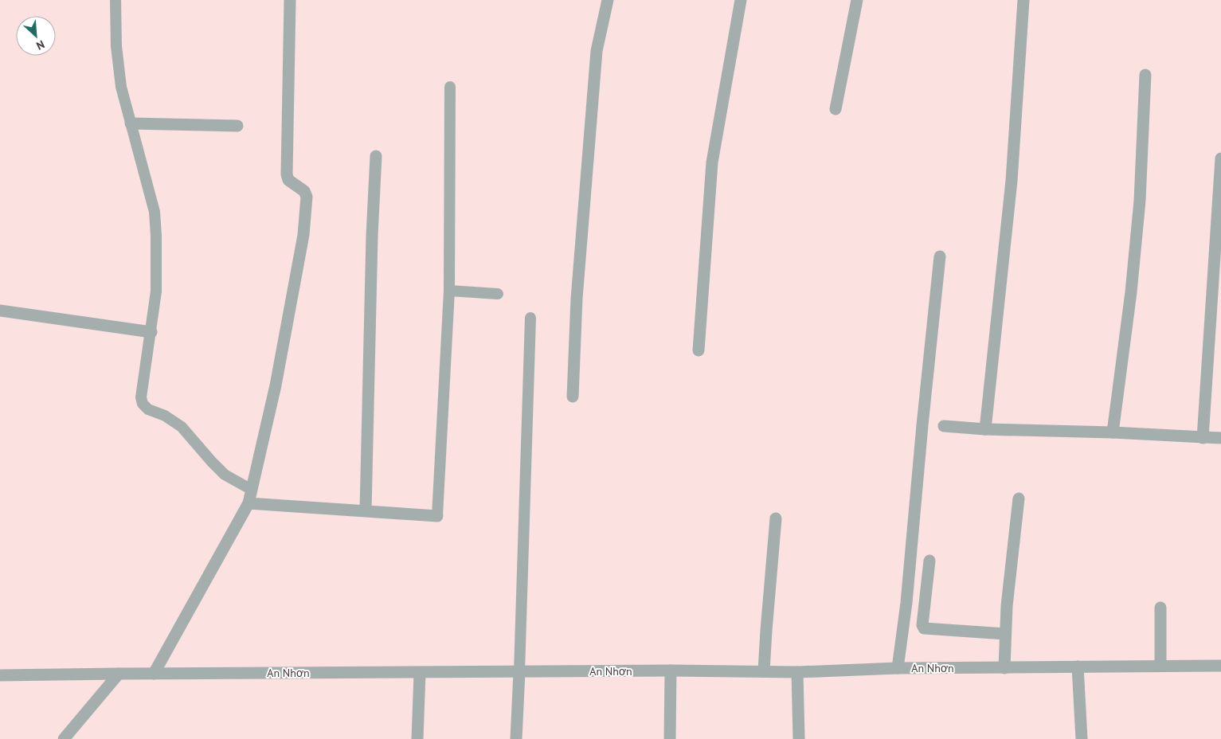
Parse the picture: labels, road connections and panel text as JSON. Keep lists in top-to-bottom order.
{
  "streets": {
    "street": ["An Nhơn"]
  },
  "north": "bottom right"
}
